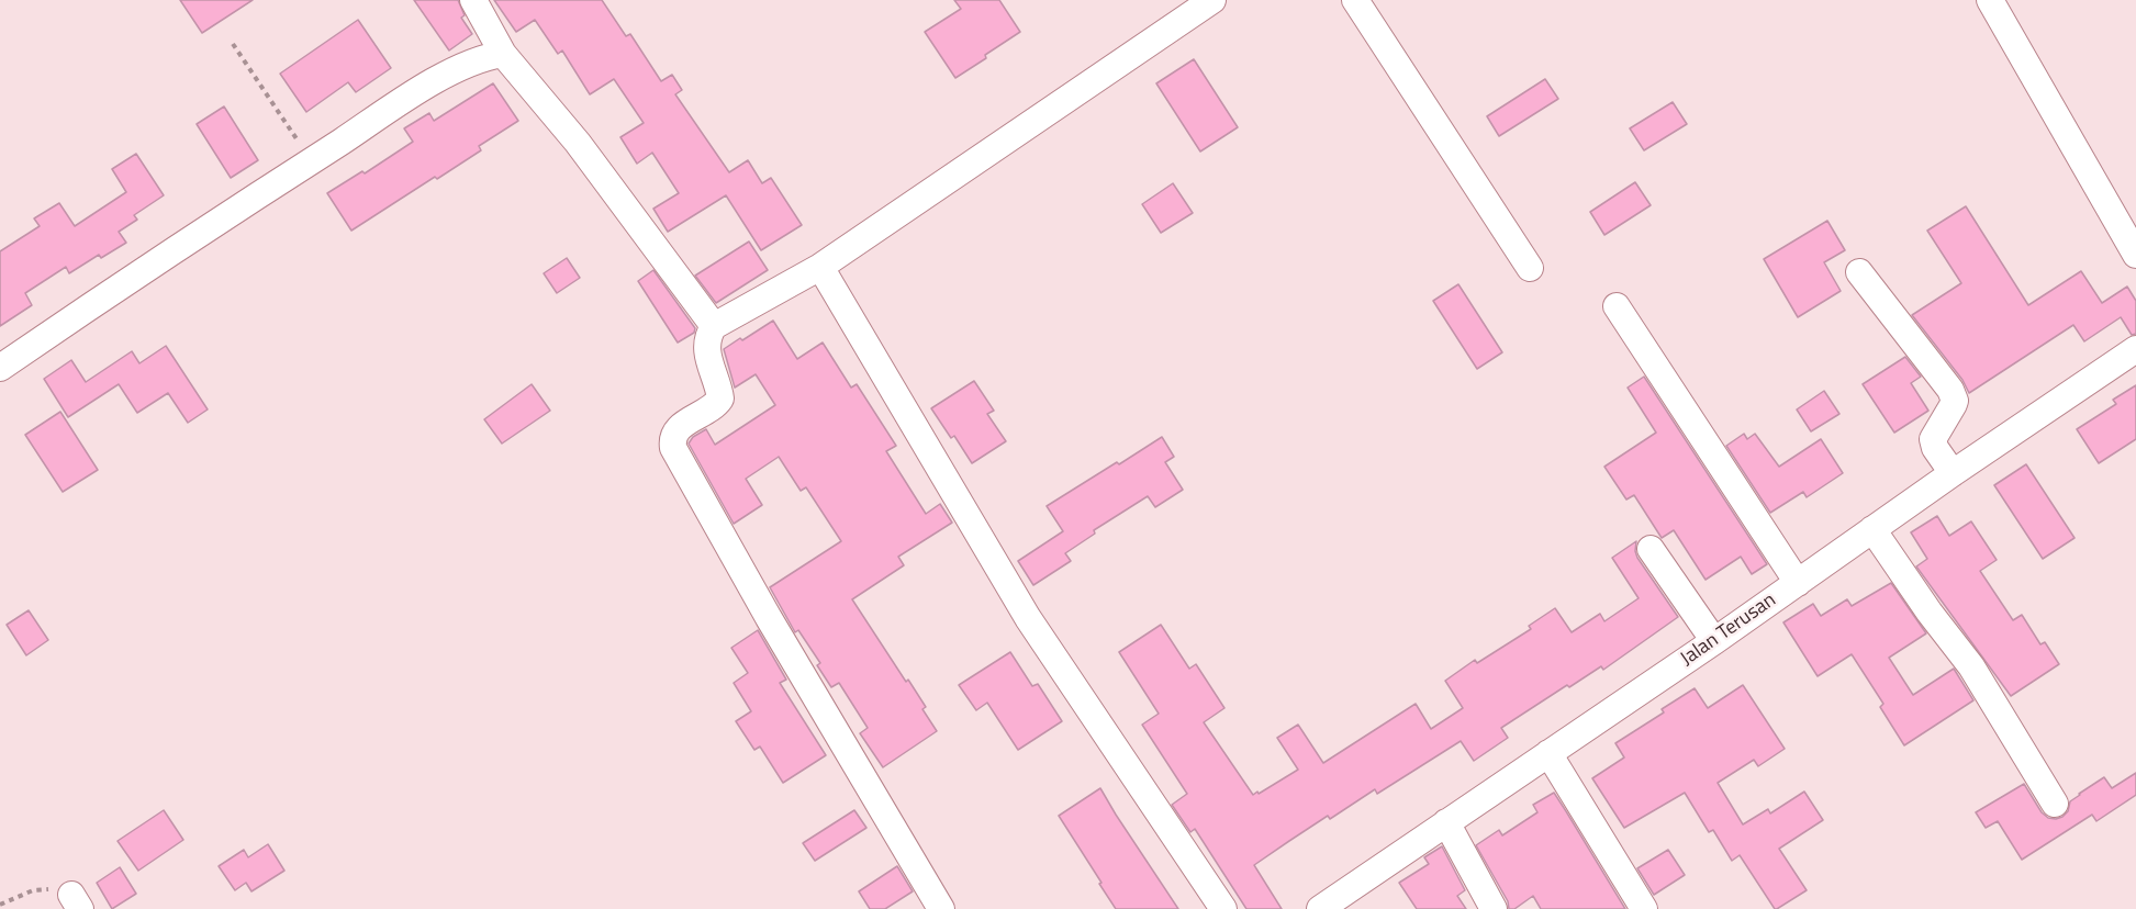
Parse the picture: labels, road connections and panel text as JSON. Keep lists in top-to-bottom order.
{
  "streets": {
    "street": ["Jalan Terusan"]
  }
}
